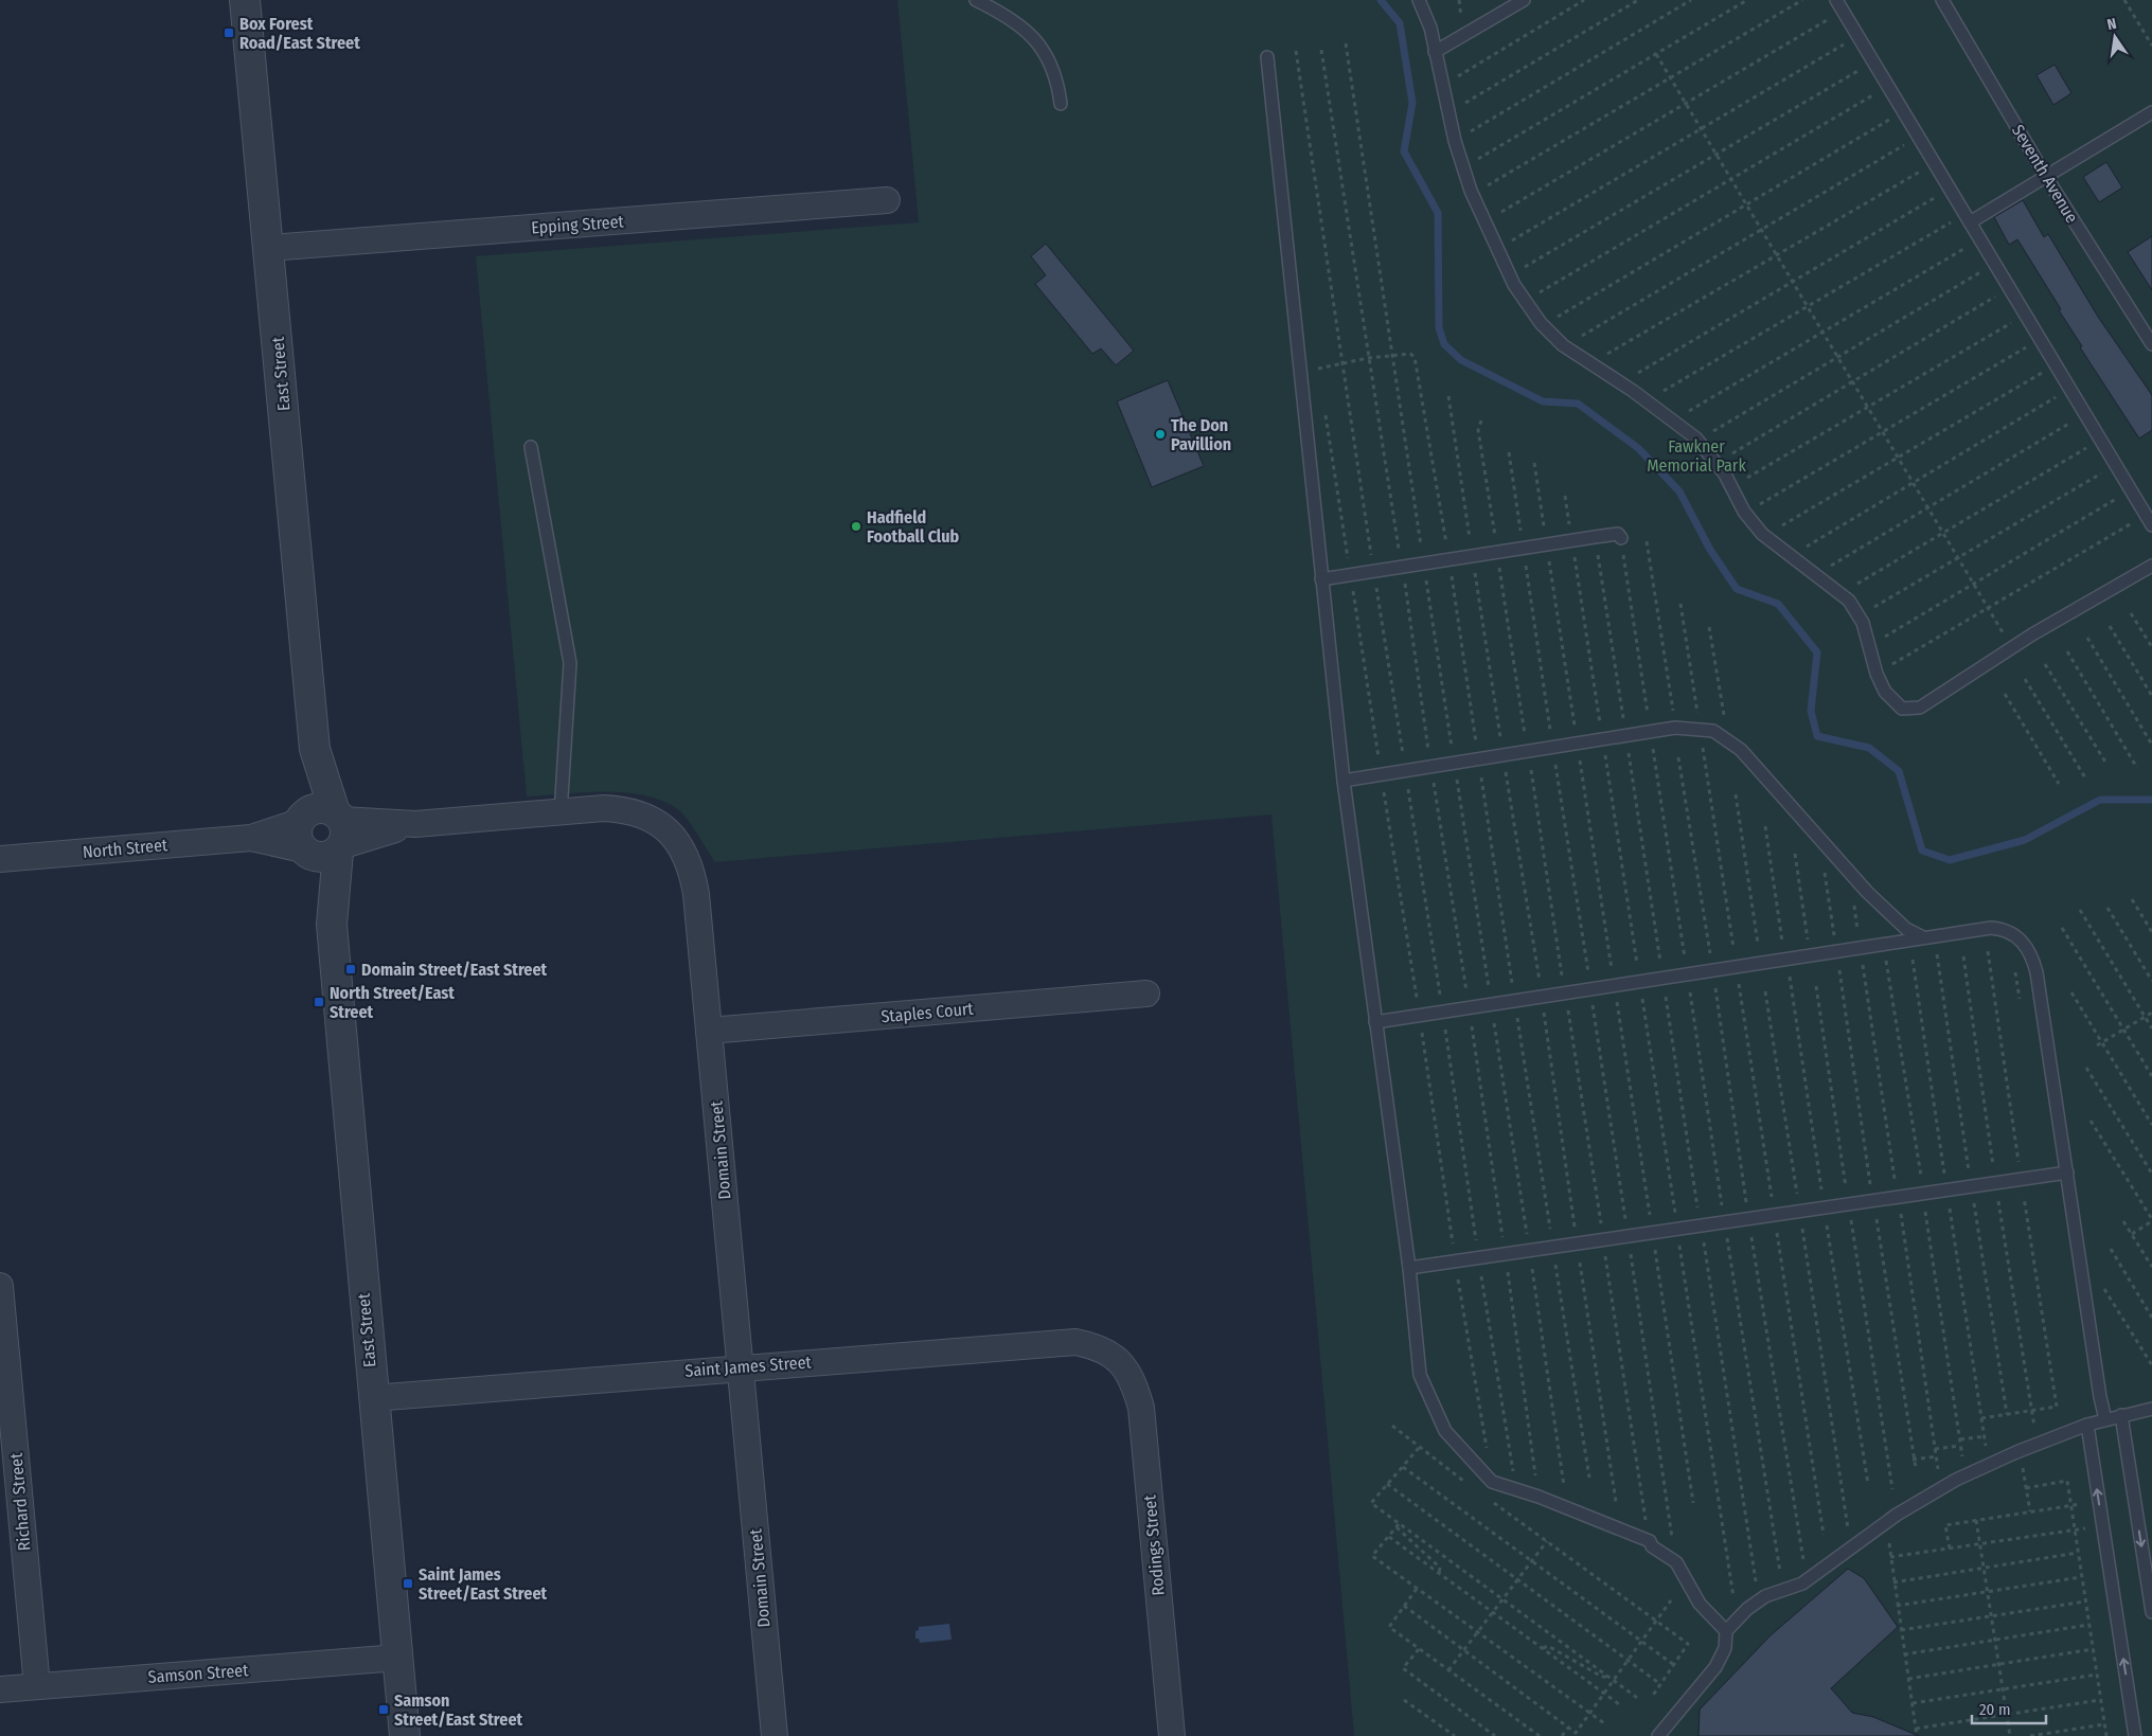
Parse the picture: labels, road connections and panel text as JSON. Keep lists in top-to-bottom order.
{
  "streets": {
    "street": [
      "Epping Street",
      "East Street",
      "North Street",
      "Staples Court",
      "Domain Street",
      "Saint James Street",
      "Richard Street",
      "Rodings Street",
      "Samson Street"
    ],
    "lane": ["Seventh Avenue"]
  },
  "crossings": [
    ["Epping Street", "East Street"],
    ["East Street", "North Street"],
    ["East Street", "Domain Street"],
    ["East Street", "Saint James Street"],
    ["East Street", "Samson Street"],
    ["North Street", "Domain Street"],
    ["Staples Court", "Domain Street"],
    ["Domain Street", "Saint James Street"],
    ["Saint James Street", "Rodings Street"],
    ["Richard Street", "Samson Street"]
  ],
  "parks": ["Fawkner Memorial Park"],
  "places": {
    "transit": [
      "Box Forest Road/East Street",
      "Domain Street/East Street",
      "North Street/East Street",
      "Saint James Street/East Street",
      "Samson Street/East Street"
    ],
    "other": ["The Don Pavillion", "Hadfield Football Club"]
  },
  "scale_bar": "20 m",
  "north": "top"
}
